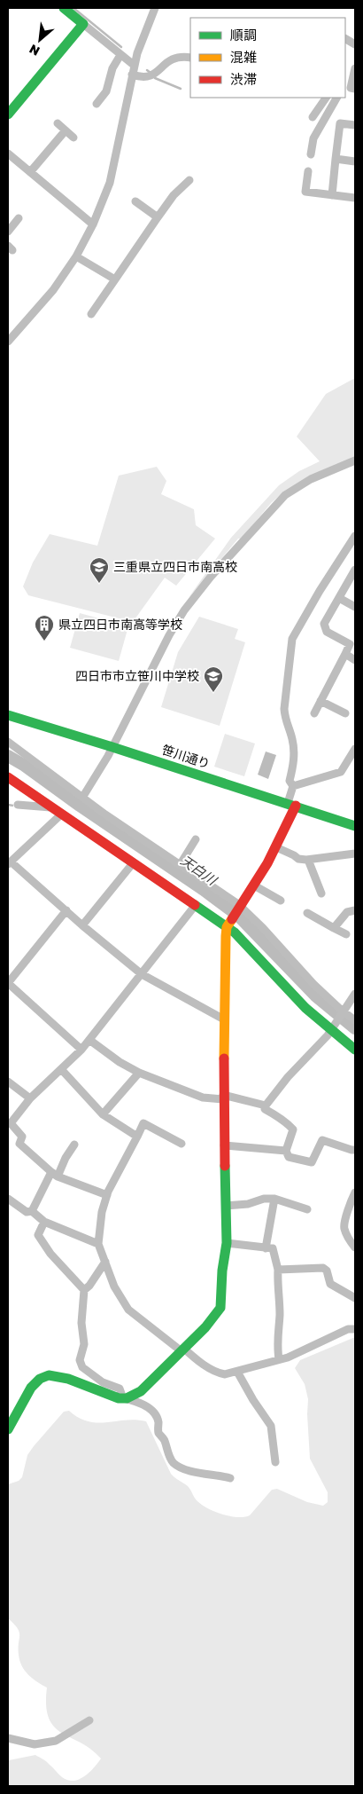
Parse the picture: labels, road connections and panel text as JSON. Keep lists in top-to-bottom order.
{
  "streets": {
    "street": ["笹川通り"]
  },
  "water": ["天白川"],
  "places": {
    "school or university": ["三重県立四日市南高校", "四日市市立笹川中学校"],
    "building": ["県立四日市南高等学校"]
  },
  "legend": ["順調", "混雑", "渋滞"],
  "north": "bottom left"
}
